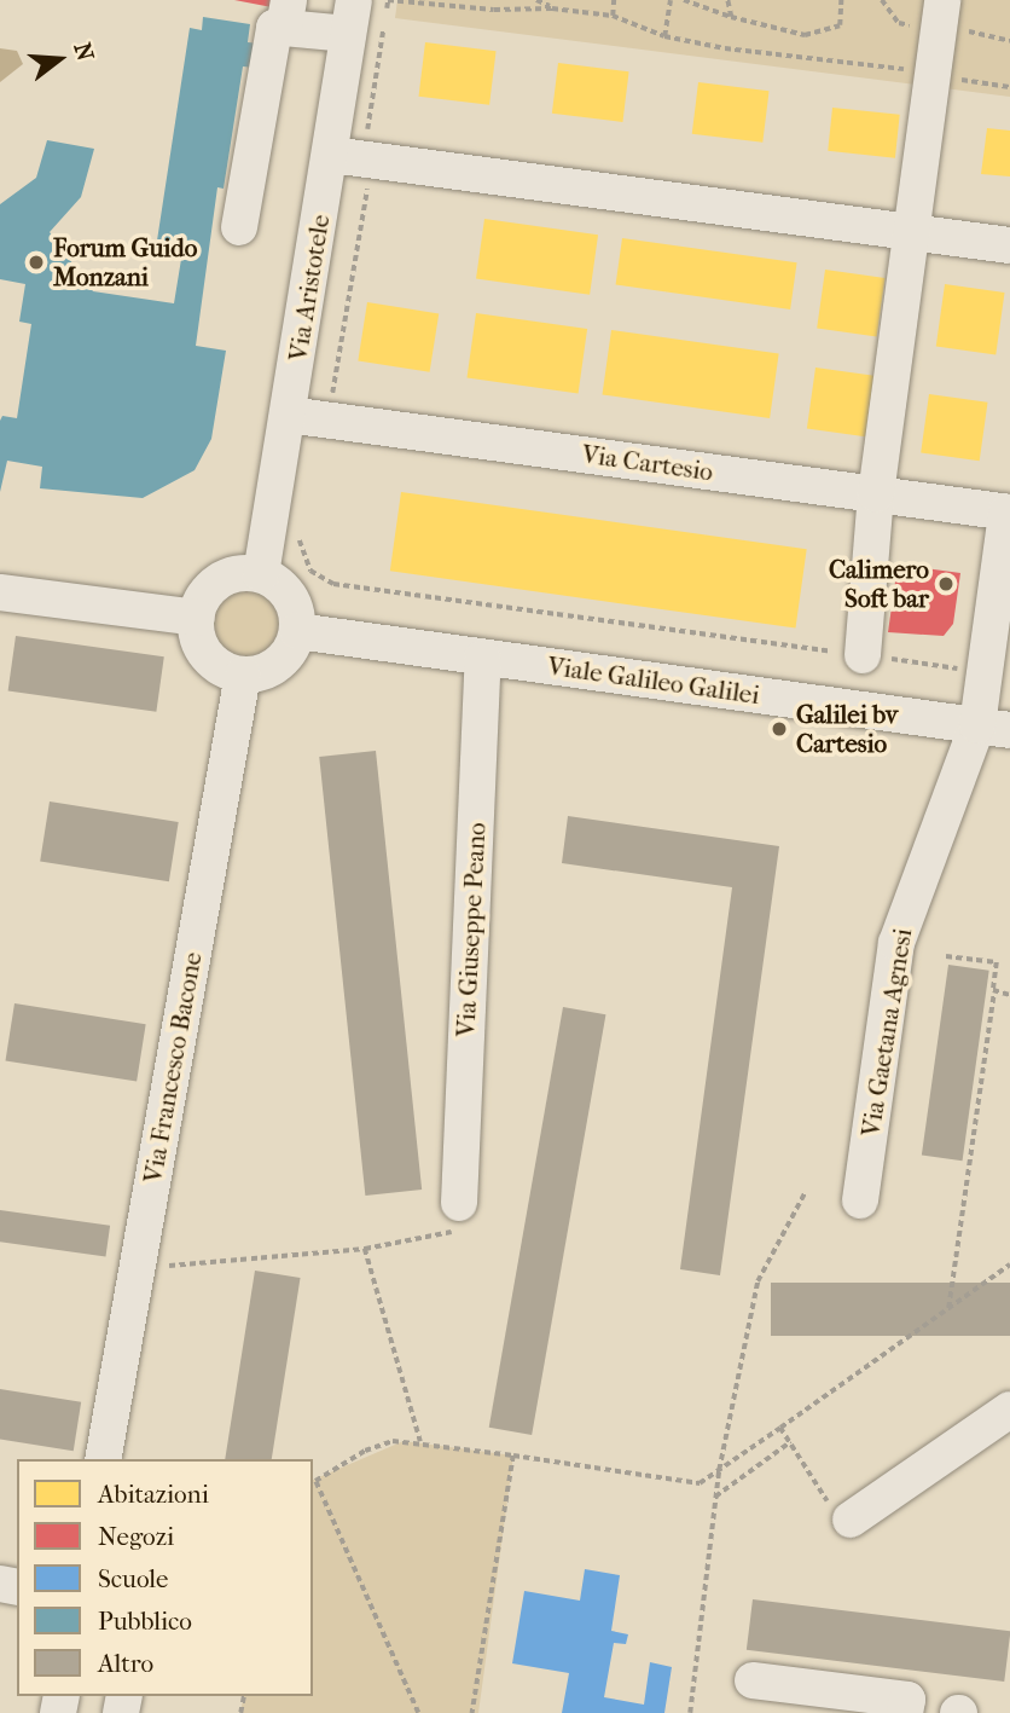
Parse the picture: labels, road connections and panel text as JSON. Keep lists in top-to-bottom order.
{
  "streets": {
    "street": [
      "Via Aristotele",
      "Via Cartesio",
      "Viale Galileo Galilei",
      "Via Giuseppe Peano",
      "Via Gaetana Agnesi",
      "Via Francesco Bacone"
    ]
  },
  "crossings": [
    ["Via Aristotele", "Via Cartesio"],
    ["Via Aristotele", "Viale Galileo Galilei"],
    ["Via Aristotele", "Via Francesco Bacone"],
    ["Via Cartesio", "Viale Galileo Galilei"],
    ["Via Cartesio", "Via Gaetana Agnesi"],
    ["Viale Galileo Galilei", "Via Giuseppe Peano"],
    ["Viale Galileo Galilei", "Via Gaetana Agnesi"],
    ["Viale Galileo Galilei", "Via Francesco Bacone"]
  ],
  "places": ["Forum Guido Monzani", "Calimero Soft bar", "Galilei bv Cartesio"],
  "legend": [
    "Abitazioni",
    "Negozi",
    "Scuole",
    "Pubblico",
    "Altro"
  ],
  "north": "right"
}
